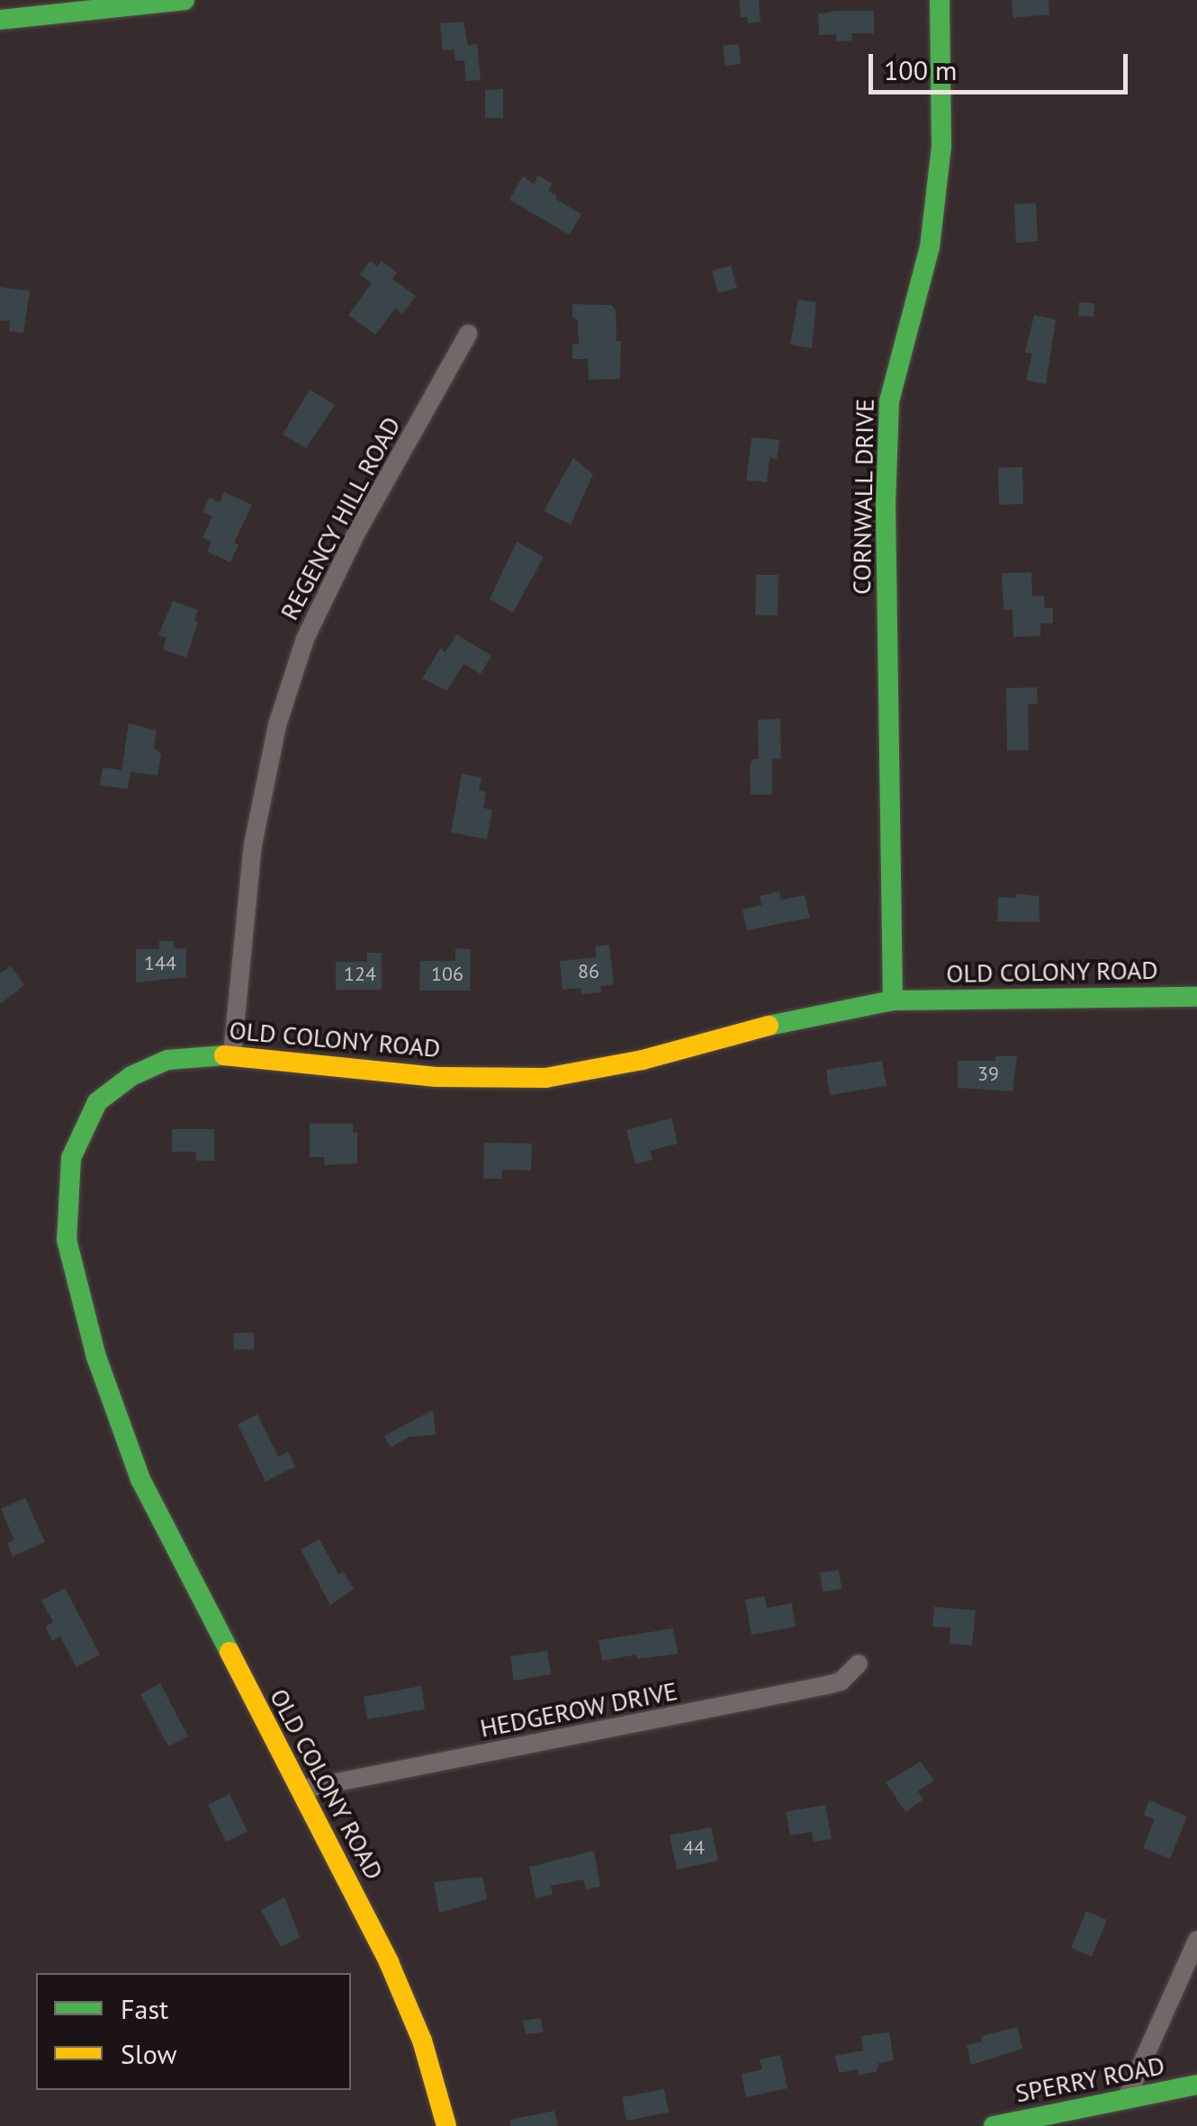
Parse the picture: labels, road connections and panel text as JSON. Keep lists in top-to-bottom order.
{
  "streets": {
    "street": [
      "CORNWALL DRIVE",
      "REGENCY HILL ROAD",
      "OLD COLONY ROAD",
      "HEDGEROW DRIVE",
      "SPERRY ROAD"
    ]
  },
  "crossings": [
    ["CORNWALL DRIVE", "OLD COLONY ROAD"],
    ["REGENCY HILL ROAD", "OLD COLONY ROAD"],
    ["OLD COLONY ROAD", "HEDGEROW DRIVE"]
  ],
  "house_numbers": [
    "144",
    "86",
    "124",
    "106",
    "39",
    "44"
  ],
  "legend": ["Fast", "Slow"],
  "scale_bar": "100 m"
}
